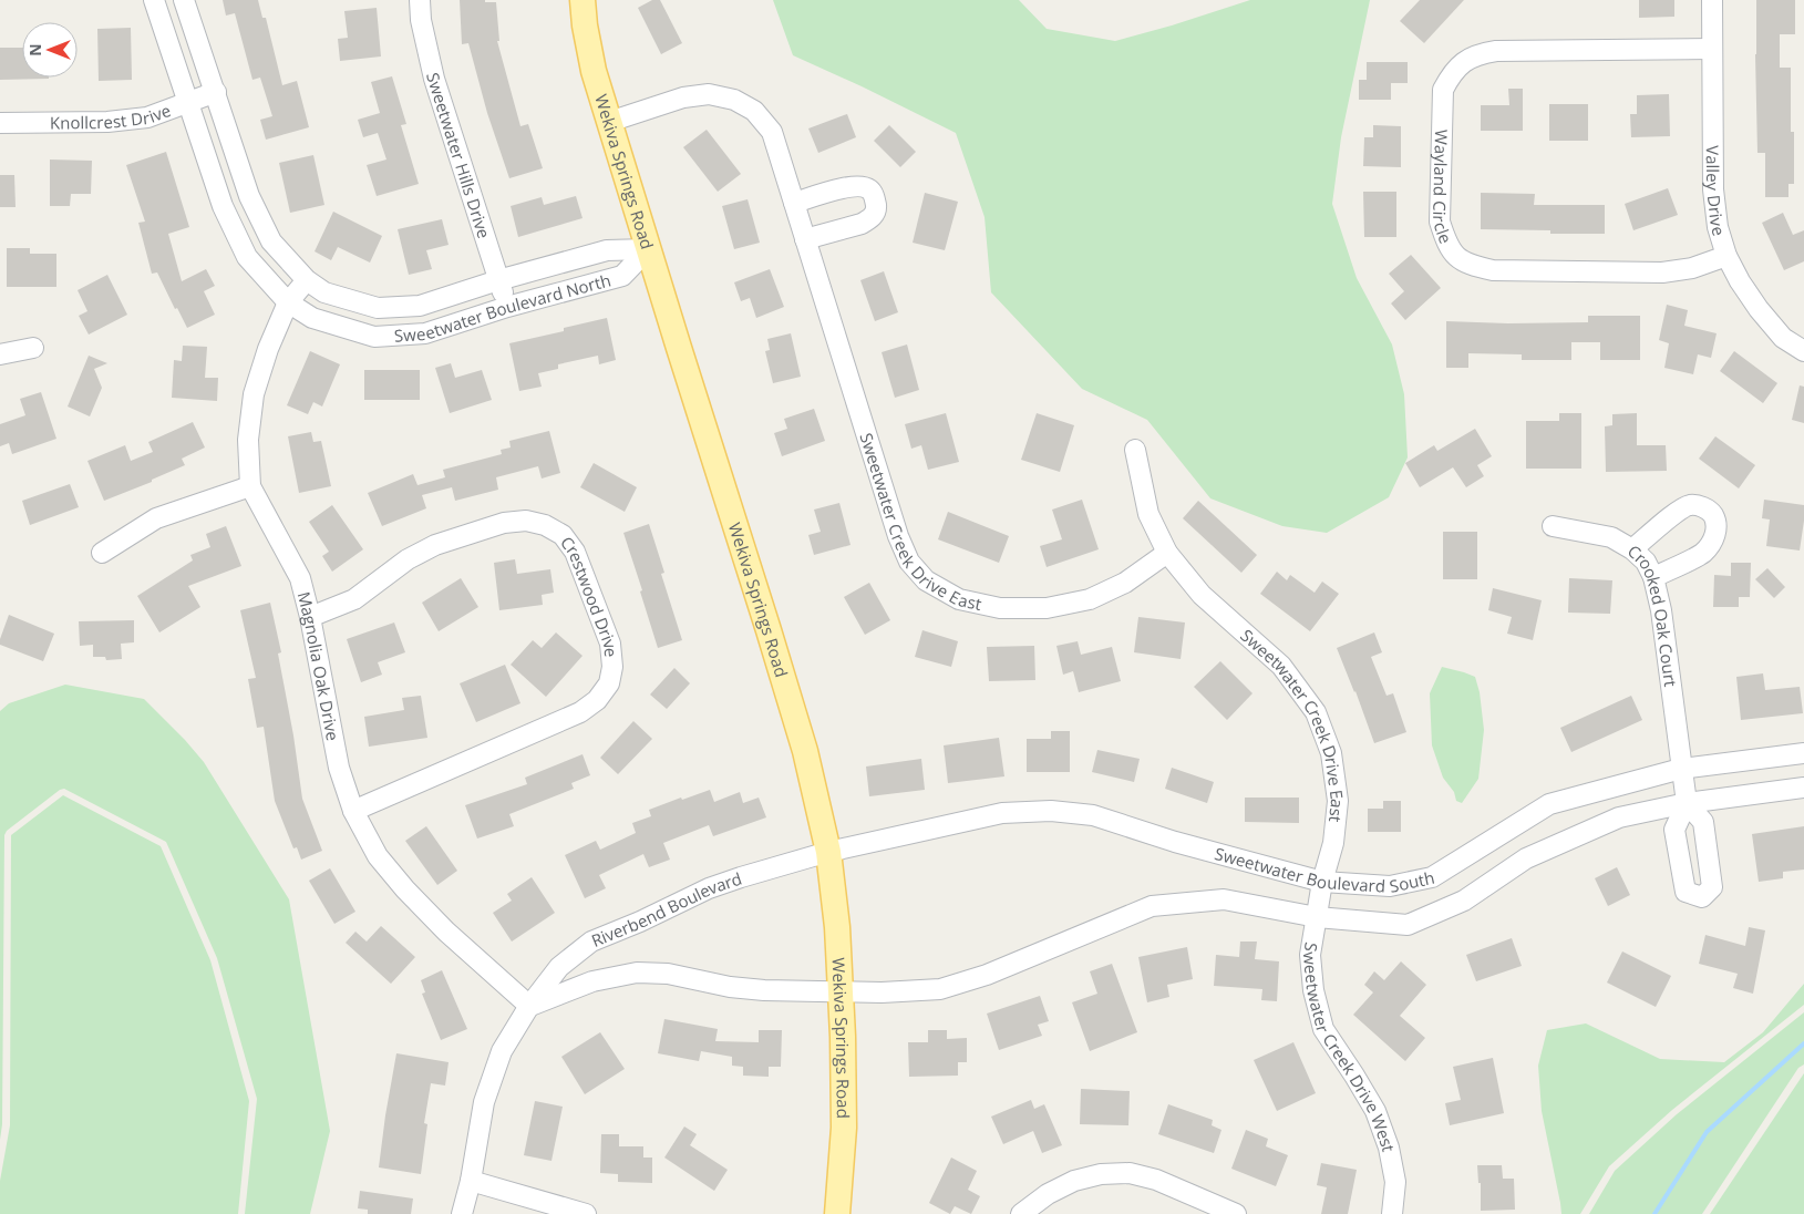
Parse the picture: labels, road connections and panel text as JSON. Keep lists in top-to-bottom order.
{
  "streets": {
    "main road": ["Wekiva Springs Road"],
    "street": [
      "Knollcrest Drive",
      "Sweetwater Hills Drive",
      "Wayland Circle",
      "Valley Drive",
      "Sweetwater Boulevard North",
      "Sweetwater Creek Drive East",
      "Crestwood Drive",
      "Crooked Oak Court",
      "Magnolia Oak Drive",
      "Sweetwater Boulevard South",
      "Riverbend Boulevard",
      "Sweetwater Creek Drive West"
    ]
  },
  "crossings": [
    ["Knollcrest Drive", "Sweetwater Boulevard North"],
    ["Sweetwater Hills Drive", "Sweetwater Boulevard North"],
    ["Wekiva Springs Road", "Sweetwater Boulevard North"],
    ["Wekiva Springs Road", "Sweetwater Creek Drive East"],
    ["Wekiva Springs Road", "Sweetwater Boulevard South"],
    ["Wekiva Springs Road", "Riverbend Boulevard"],
    ["Wayland Circle", "Valley Drive"],
    ["Sweetwater Boulevard North", "Magnolia Oak Drive"],
    ["Sweetwater Creek Drive East", "Sweetwater Boulevard South"],
    ["Sweetwater Creek Drive East", "Sweetwater Creek Drive West"],
    ["Crestwood Drive", "Magnolia Oak Drive"],
    ["Crooked Oak Court", "Sweetwater Boulevard South"],
    ["Magnolia Oak Drive", "Riverbend Boulevard"],
    ["Sweetwater Boulevard South", "Riverbend Boulevard"],
    ["Sweetwater Boulevard South", "Sweetwater Creek Drive West"]
  ],
  "north": "left"
}
